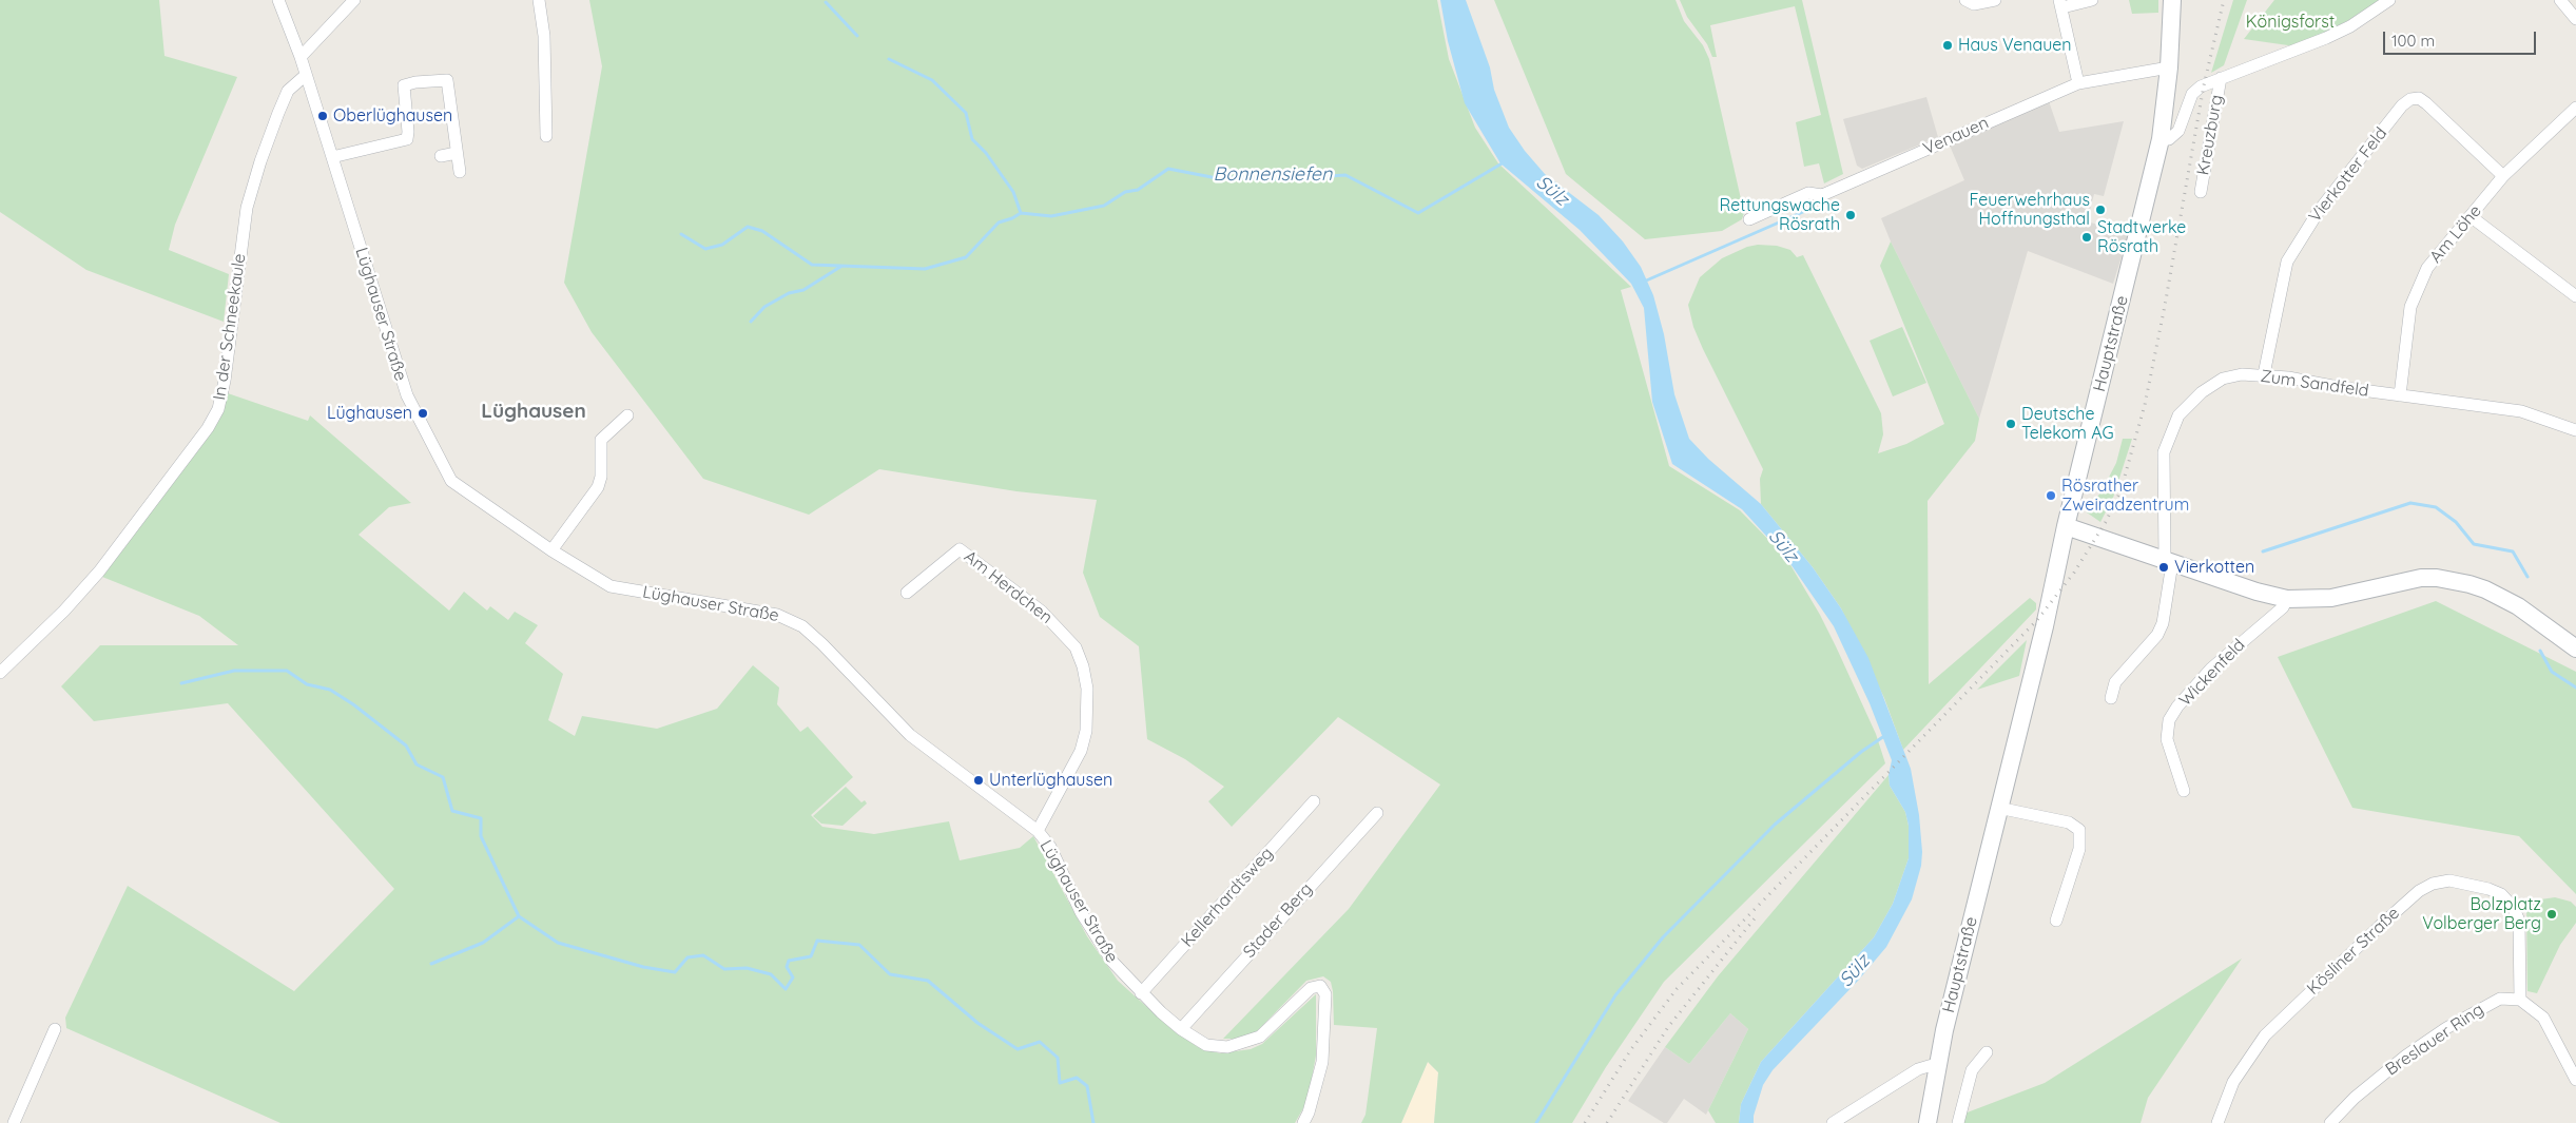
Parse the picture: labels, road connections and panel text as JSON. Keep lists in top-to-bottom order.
{
  "streets": {
    "main road": ["Hauptstraße"],
    "street": [
      "Kreuzburg",
      "Venauen",
      "Vierkotter Feld",
      "Am Löhe",
      "Lüghauser Straße",
      "In der Schneekaule",
      "Zum Sandfeld",
      "Am Herdchen",
      "Wickenfeld",
      "Kellerhardtsweg",
      "Stader Berg",
      "Kösliner Straße",
      "Breslauer Ring"
    ]
  },
  "crossings": [
    ["Kreuzburg", "Hauptstraße"],
    ["Venauen", "Hauptstraße"],
    ["Vierkotter Feld", "Am Löhe"],
    ["Vierkotter Feld", "Zum Sandfeld"],
    ["Am Löhe", "Zum Sandfeld"],
    ["Lüghauser Straße", "In der Schneekaule"],
    ["Lüghauser Straße", "Am Herdchen"],
    ["Lüghauser Straße", "Kellerhardtsweg"],
    ["Lüghauser Straße", "Stader Berg"],
    ["Kösliner Straße", "Breslauer Ring"]
  ],
  "districts": ["Lüghausen"],
  "water": ["Bonnensiefen", "Sülz"],
  "parks": ["Königsforst"],
  "places": [
    "Haus Venauen",
    "Oberlüghausen",
    "Feuerwehrhaus Hoffnungsthal",
    "Rettungswache Rösrath",
    "Stadtwerke Rösrath",
    "Lüghausen",
    "Deutsche Telekom AG",
    "Rösrather Zweiradzentrum",
    "Vierkotten",
    "Unterlüghausen",
    "Bolzplatz Volberger Berg"
  ],
  "scale_bar": "100 m"
}
